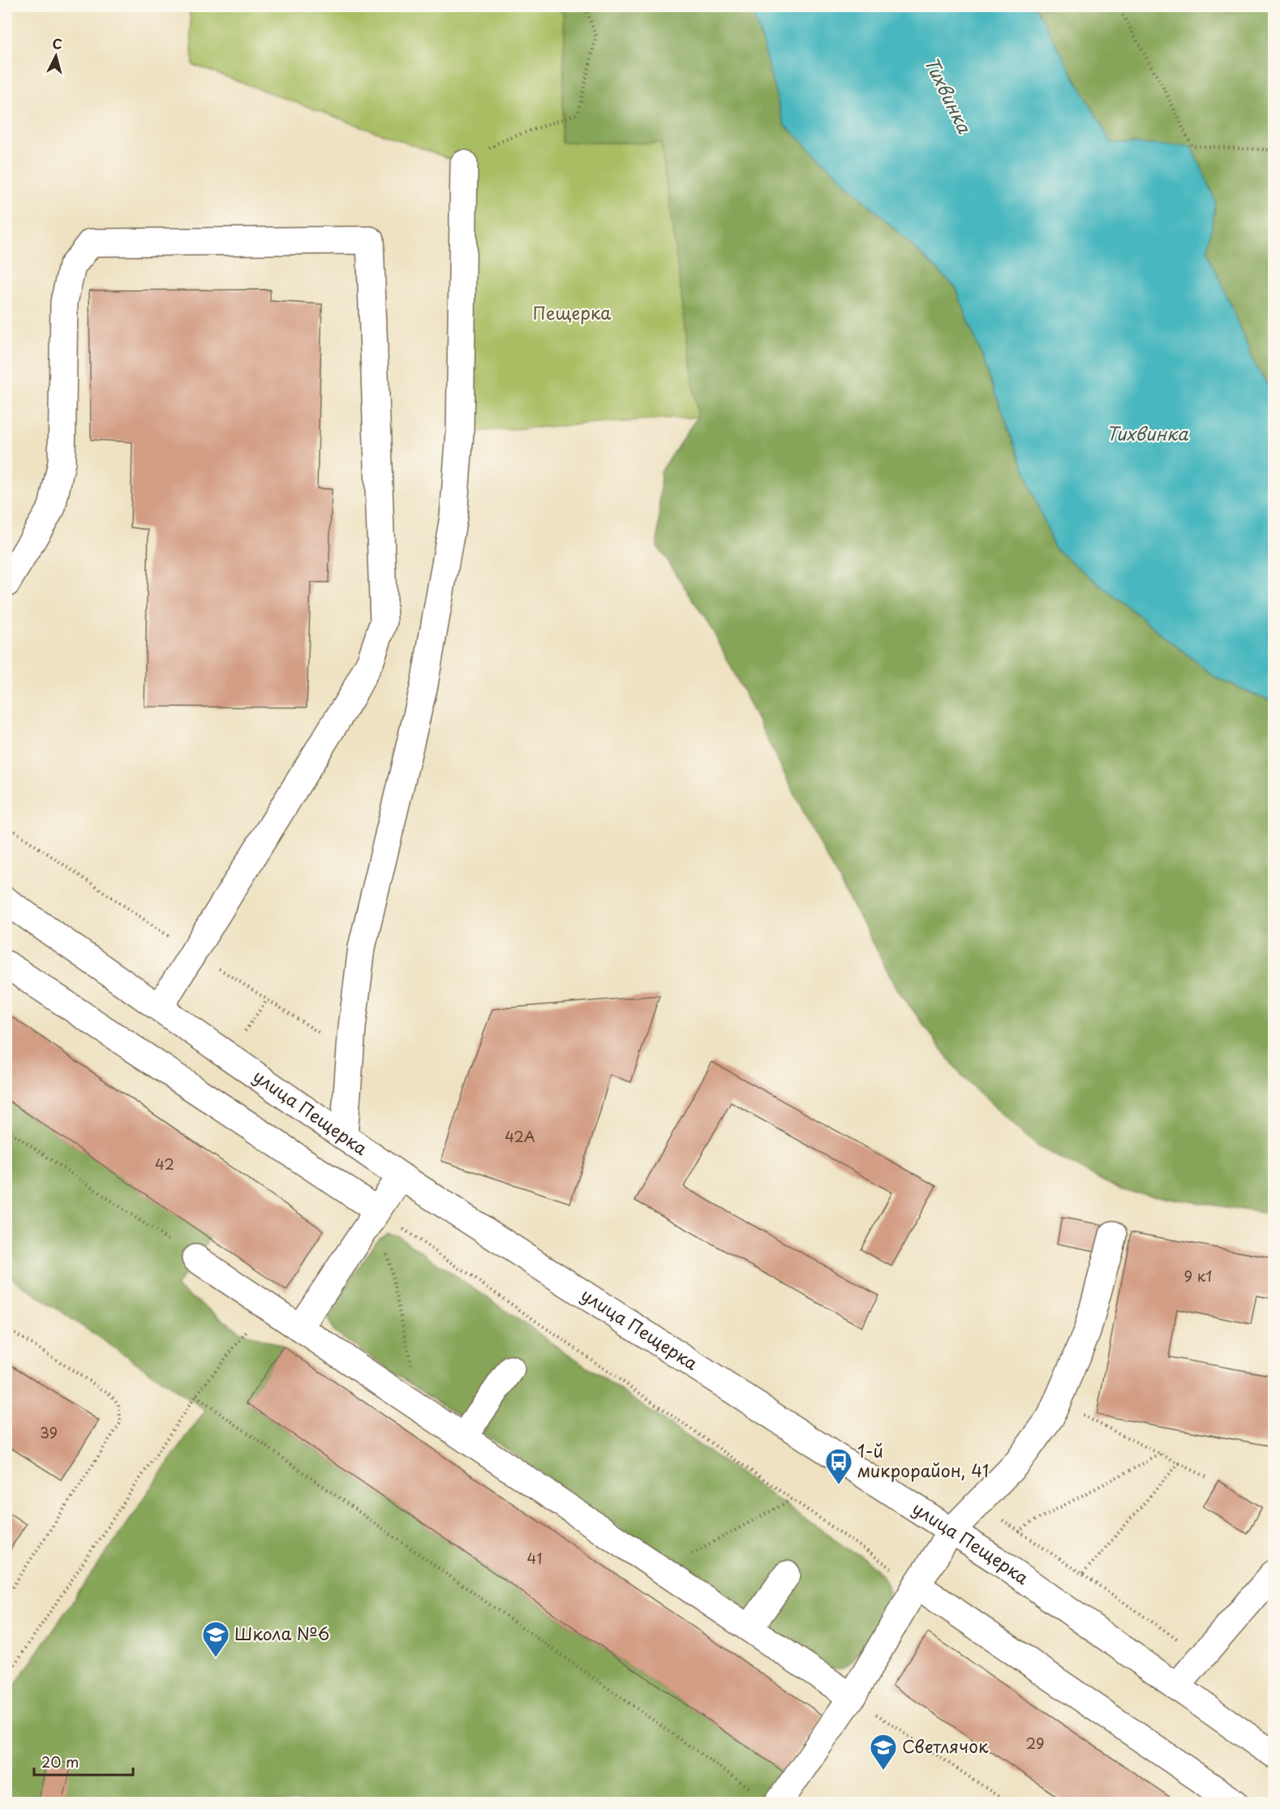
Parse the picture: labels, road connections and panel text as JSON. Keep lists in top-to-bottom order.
{
  "streets": {
    "street": ["улица Пещерка"]
  },
  "water": ["Тихвинка"],
  "parks": ["Пещерка"],
  "places": {
    "bus stop": ["1-й микрорайон, 41"],
    "school or university": ["Школа №6", "Светлячок"]
  },
  "house_numbers": [
    "42А",
    "42",
    "9 к1",
    "39",
    "41",
    "29"
  ],
  "scale_bar": "20 m",
  "north": "top"
}
